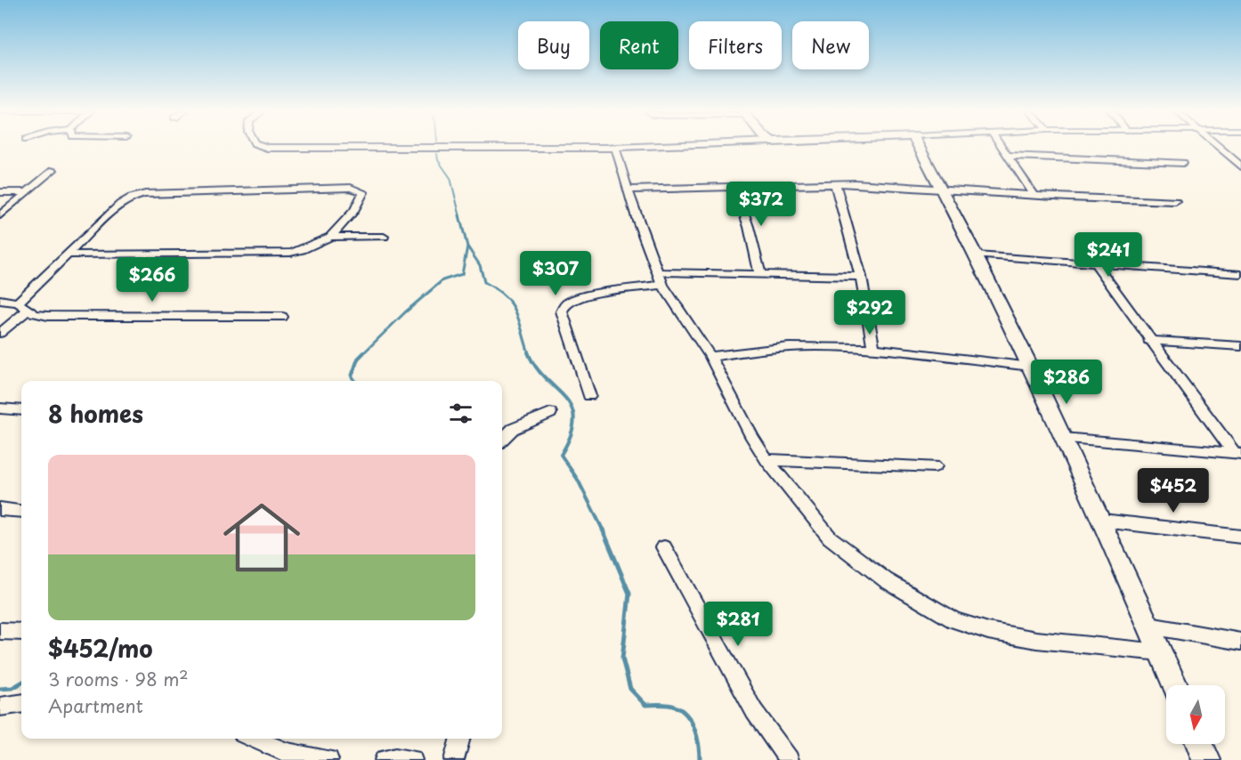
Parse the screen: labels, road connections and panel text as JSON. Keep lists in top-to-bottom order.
{
  "north": "bottom",
  "page": {
    "chip": [
      "Buy",
      "Rent",
      "Filters",
      "New"
    ],
    "price": [
      "$372",
      "$241",
      "$307",
      "$266",
      "$292",
      "$286",
      "$452",
      "$281"
    ],
    "heading": "8 homes",
    "list": [
      {
        "name": "$452/mo",
        "note": "3 rooms · 98 m² · Apartment"
      }
    ]
  }
}
